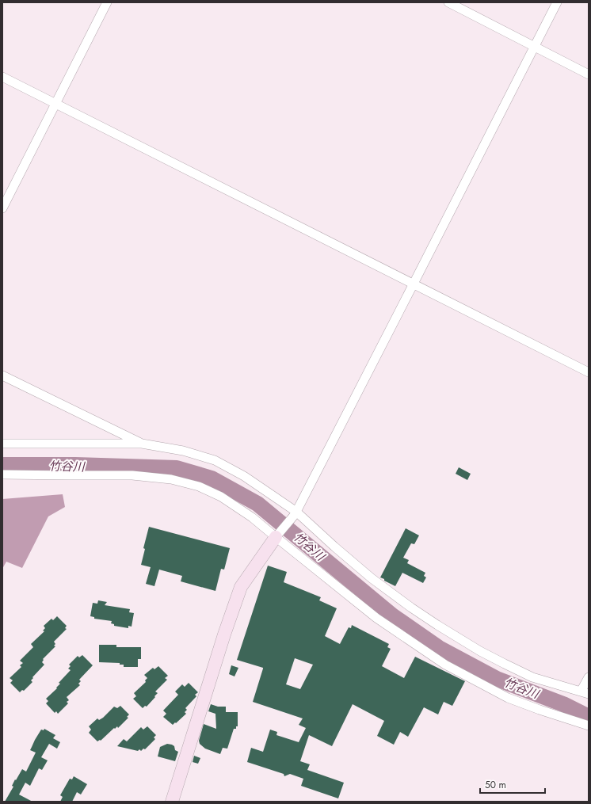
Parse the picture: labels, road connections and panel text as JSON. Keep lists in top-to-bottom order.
{
  "water": ["竹谷川"],
  "scale_bar": "50 m"
}
